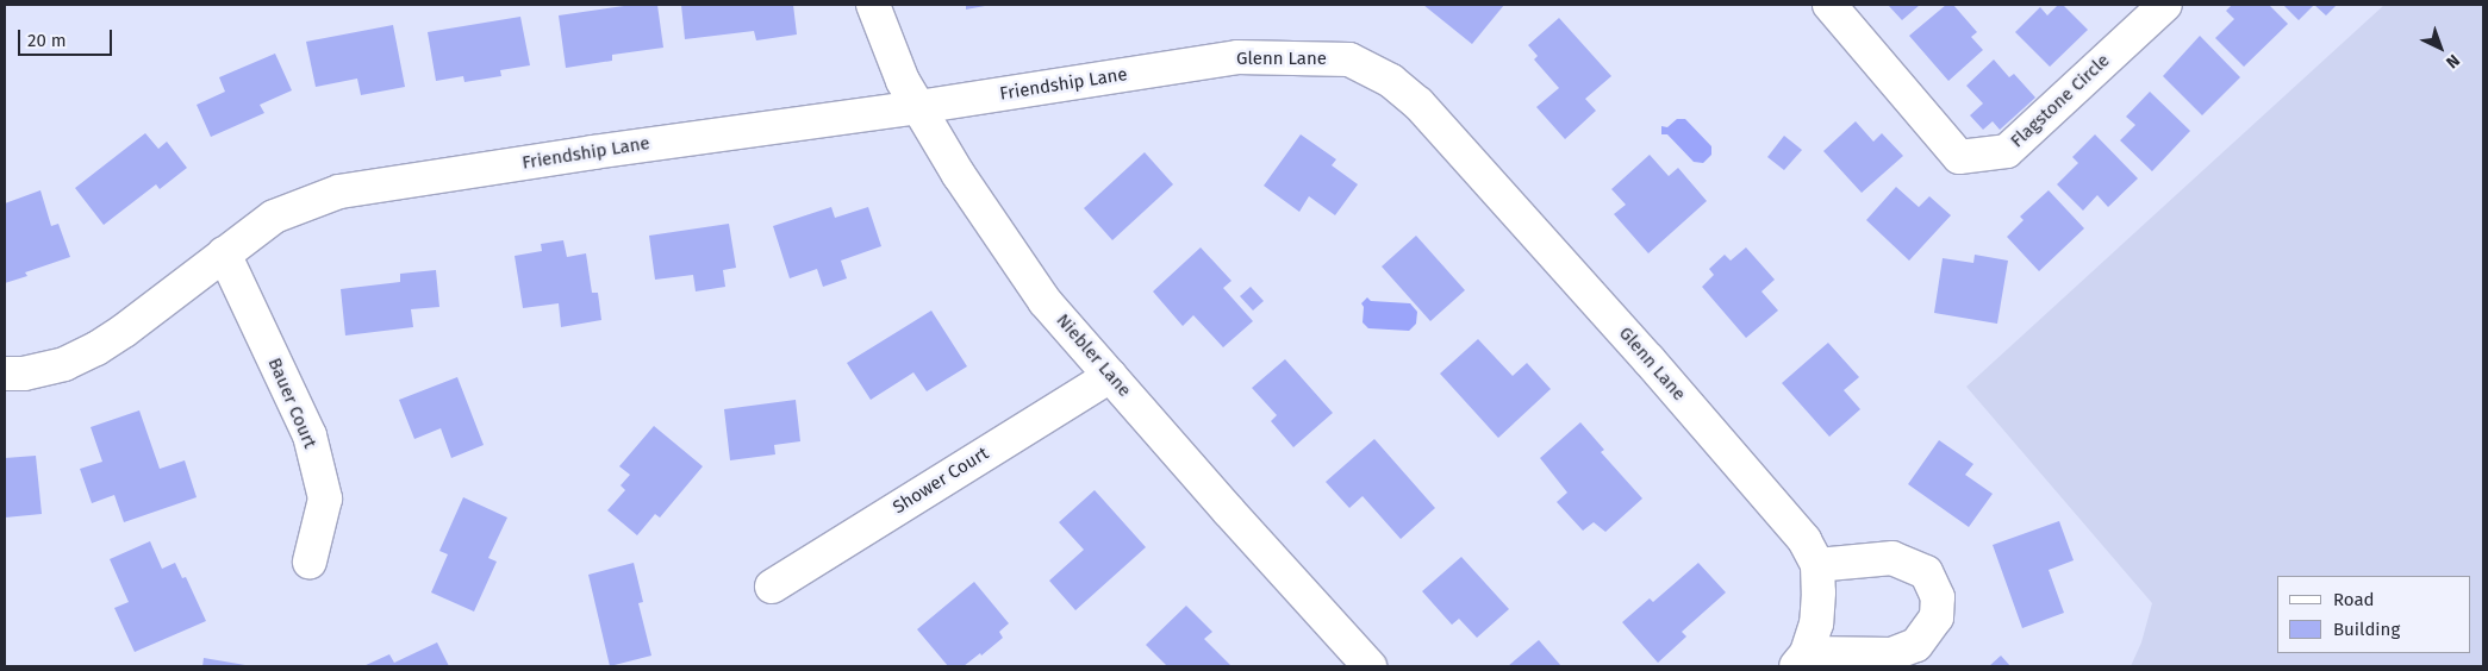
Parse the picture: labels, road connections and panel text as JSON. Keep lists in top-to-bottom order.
{
  "streets": {
    "street": [
      "Glenn Lane",
      "Friendship Lane",
      "Flagstone Circle",
      "Niebler Lane",
      "Bauer Court",
      "Shower Court"
    ]
  },
  "crossings": [
    ["Glenn Lane", "Friendship Lane"],
    ["Friendship Lane", "Niebler Lane"],
    ["Friendship Lane", "Bauer Court"],
    ["Niebler Lane", "Shower Court"]
  ],
  "legend": ["Road", "Building"],
  "scale_bar": "20 m",
  "north": "bottom right"
}
